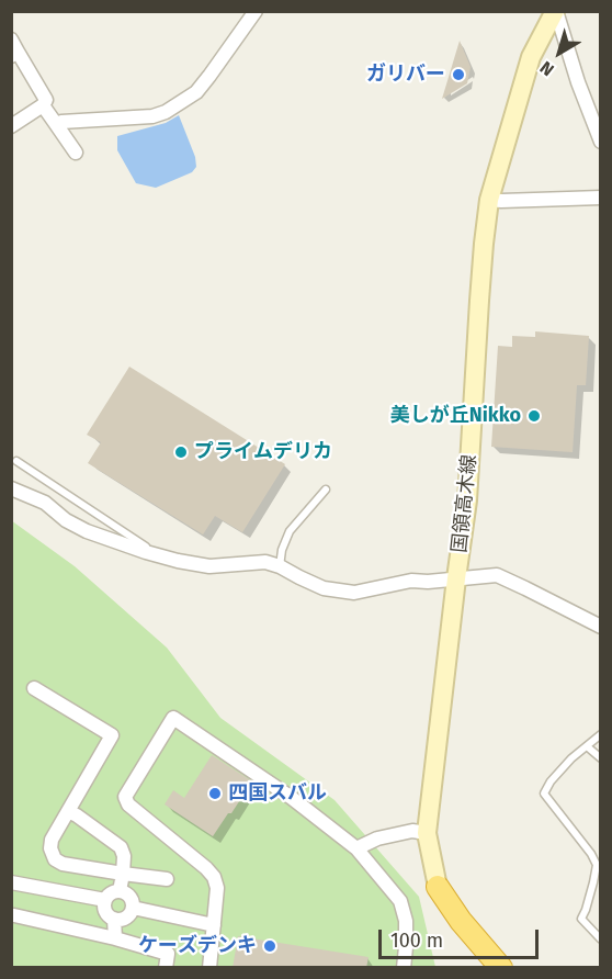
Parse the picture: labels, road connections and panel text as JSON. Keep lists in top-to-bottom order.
{
  "streets": {
    "main road": ["国領高木線"]
  },
  "places": [
    "ガリバー",
    "美しが丘Nikko",
    "プライムデリカ",
    "四国スバル",
    "ケーズデンキ"
  ],
  "scale_bar": "100 m",
  "north": "bottom left"
}
